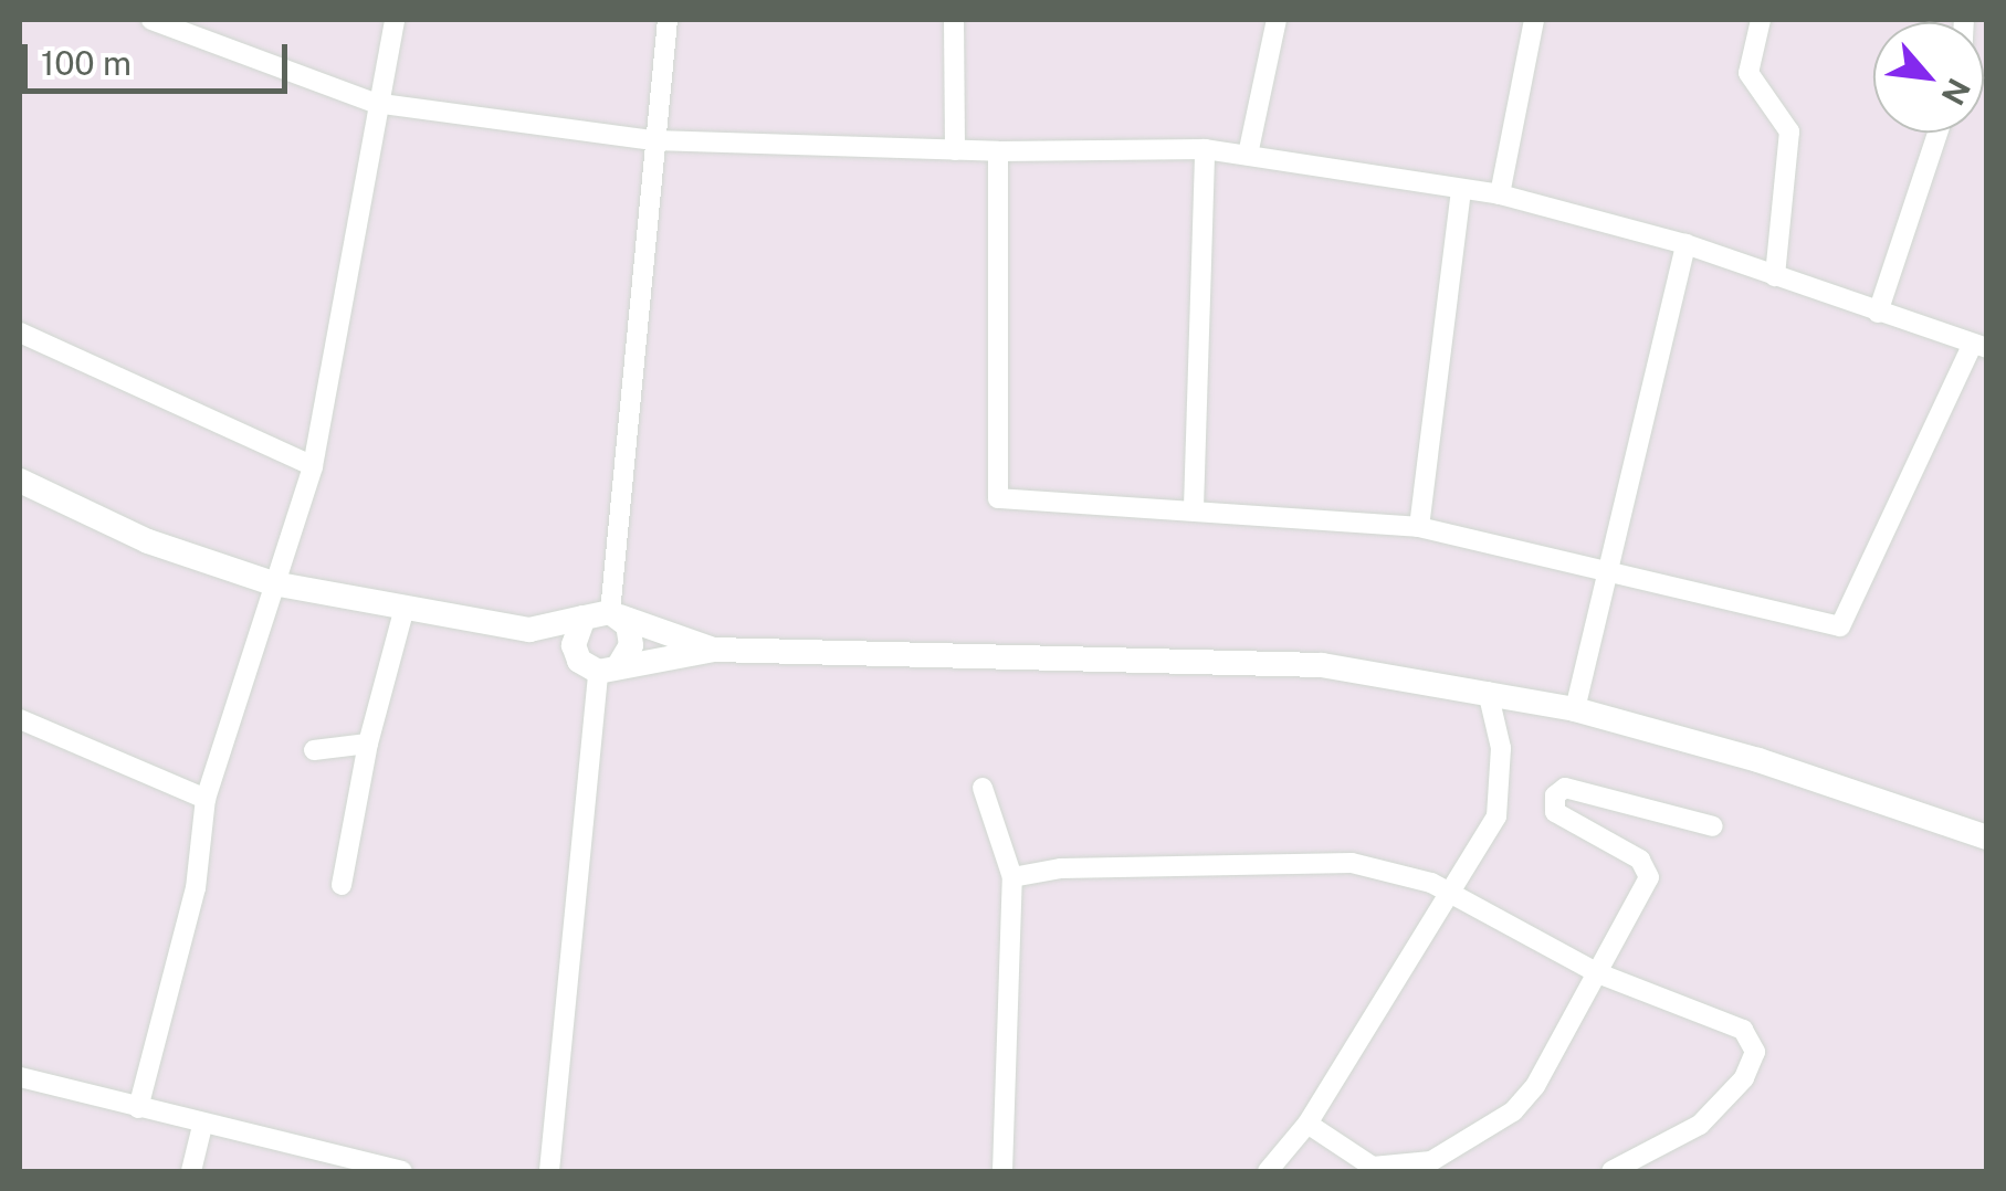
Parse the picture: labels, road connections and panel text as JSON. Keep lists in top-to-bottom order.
{
  "scale_bar": "100 m",
  "north": "bottom right"
}
